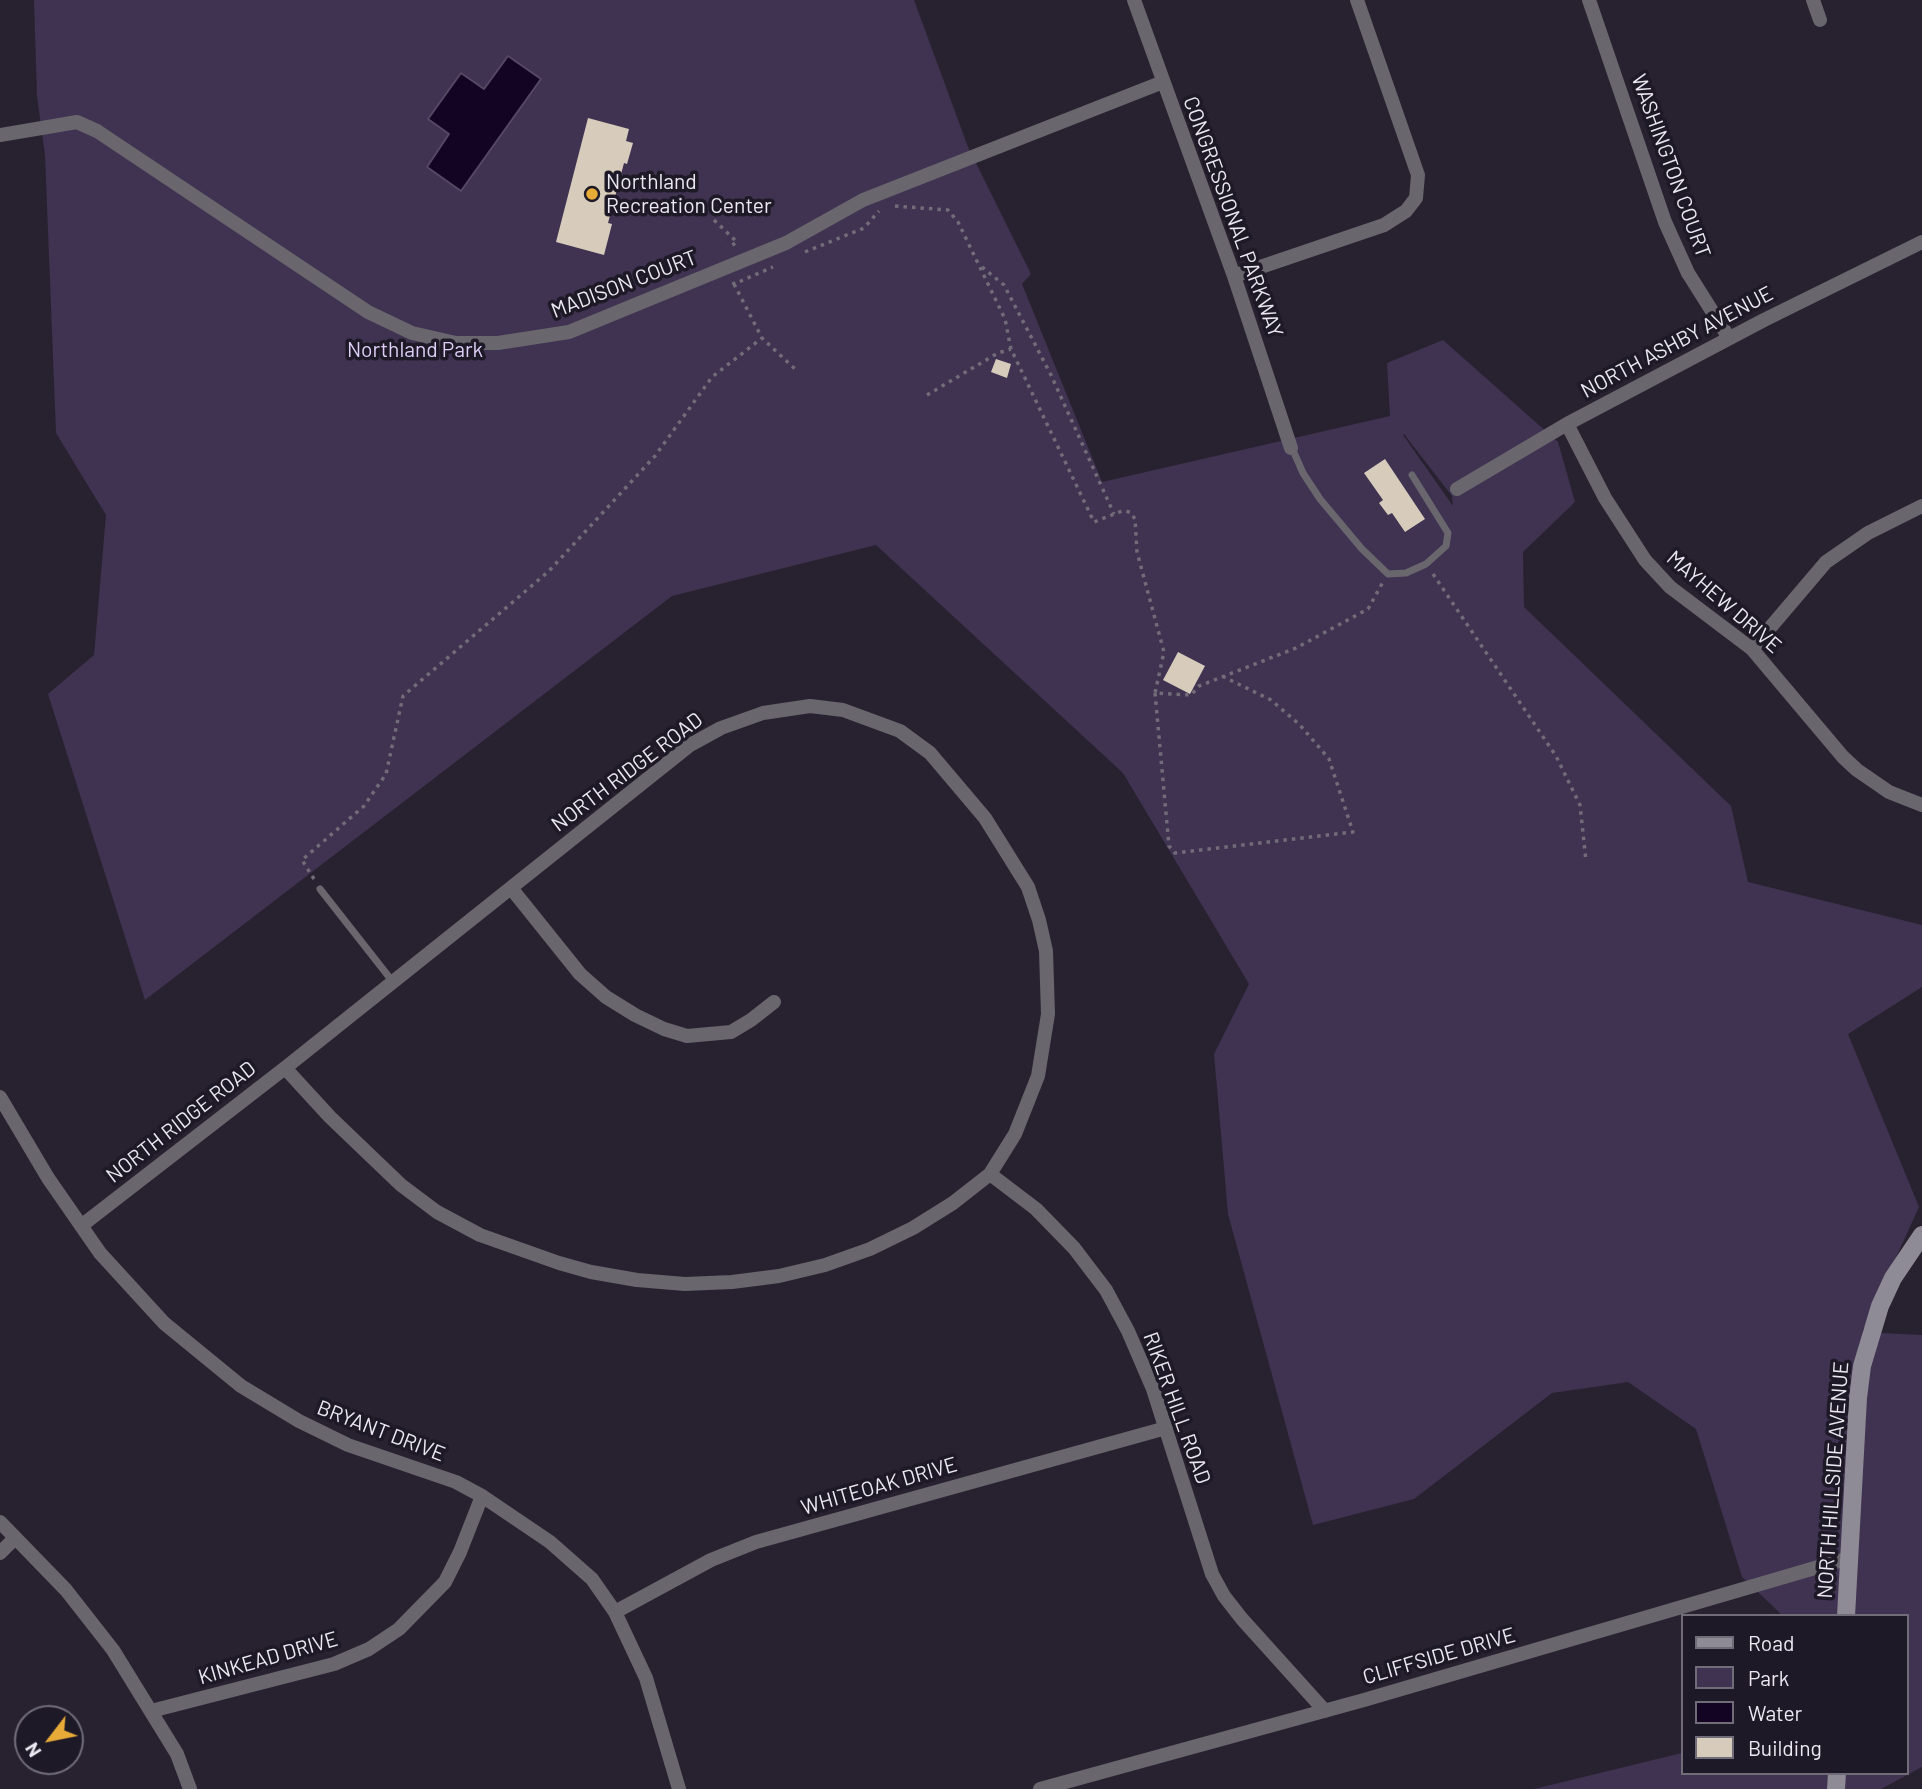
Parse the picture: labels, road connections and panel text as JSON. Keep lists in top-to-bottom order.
{
  "streets": {
    "street": [
      "WASHINGTON COURT",
      "CONGRESSIONAL PARKWAY",
      "MADISON COURT",
      "NORTH ASHBY AVENUE",
      "MAYHEW DRIVE",
      "NORTH RIDGE ROAD",
      "RIKER HILL ROAD",
      "BRYANT DRIVE",
      "NORTH HILLSIDE AVENUE",
      "WHITEOAK DRIVE",
      "CLIFFSIDE DRIVE",
      "KINKEAD DRIVE"
    ]
  },
  "crossings": [
    ["WASHINGTON COURT", "NORTH ASHBY AVENUE"],
    ["CONGRESSIONAL PARKWAY", "MADISON COURT"],
    ["NORTH ASHBY AVENUE", "MAYHEW DRIVE"],
    ["NORTH RIDGE ROAD", "RIKER HILL ROAD"],
    ["NORTH RIDGE ROAD", "BRYANT DRIVE"],
    ["RIKER HILL ROAD", "WHITEOAK DRIVE"],
    ["RIKER HILL ROAD", "CLIFFSIDE DRIVE"],
    ["BRYANT DRIVE", "WHITEOAK DRIVE"],
    ["BRYANT DRIVE", "KINKEAD DRIVE"],
    ["NORTH HILLSIDE AVENUE", "CLIFFSIDE DRIVE"]
  ],
  "parks": ["Northland Park"],
  "places": ["Northland Recreation Center"],
  "legend": [
    "Road",
    "Park",
    "Water",
    "Building"
  ],
  "north": "bottom left"
}
